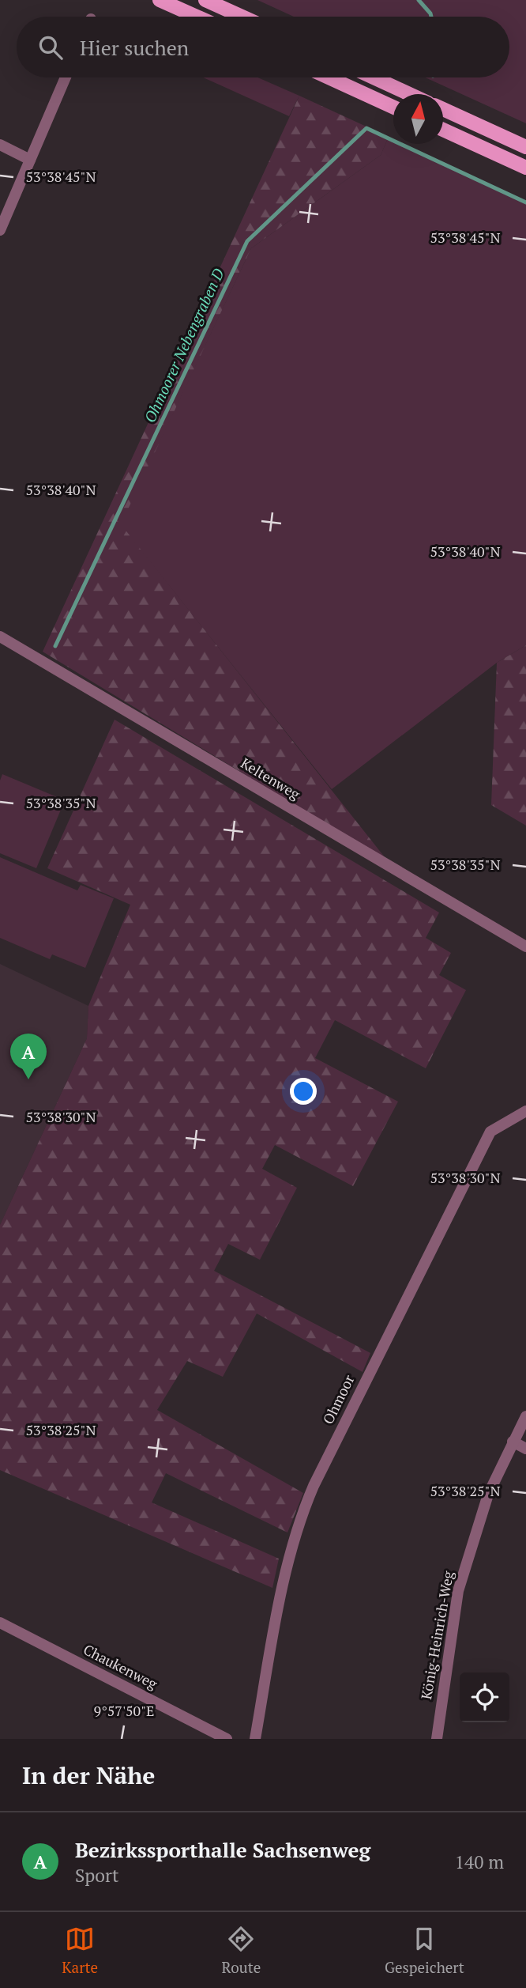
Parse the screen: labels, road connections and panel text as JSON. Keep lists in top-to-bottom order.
{
  "streets": {
    "street": [
      "Keltenweg",
      "Ohmoor",
      "König-Heinrich-Weg",
      "Chaukenweg"
    ]
  },
  "water": ["Ohmoorer Nebengraben D"],
  "north": "top",
  "page": {
    "search": "Hier suchen",
    "pins": "A",
    "heading": "In der Nähe",
    "list": [
      {
        "mark": "A",
        "name": "Bezirkssporthalle Sachsenweg",
        "note": "Sport",
        "value": "140 m"
      }
    ],
    "nav": ["Karte", "Route", "Gespeichert"]
  },
  "coordinates": [
    "53°38'45\"N",
    "53°38'40\"N",
    "53°38'35\"N",
    "53°38'30\"N",
    "53°38'25\"N",
    "9°57'50\"E"
  ]
}
